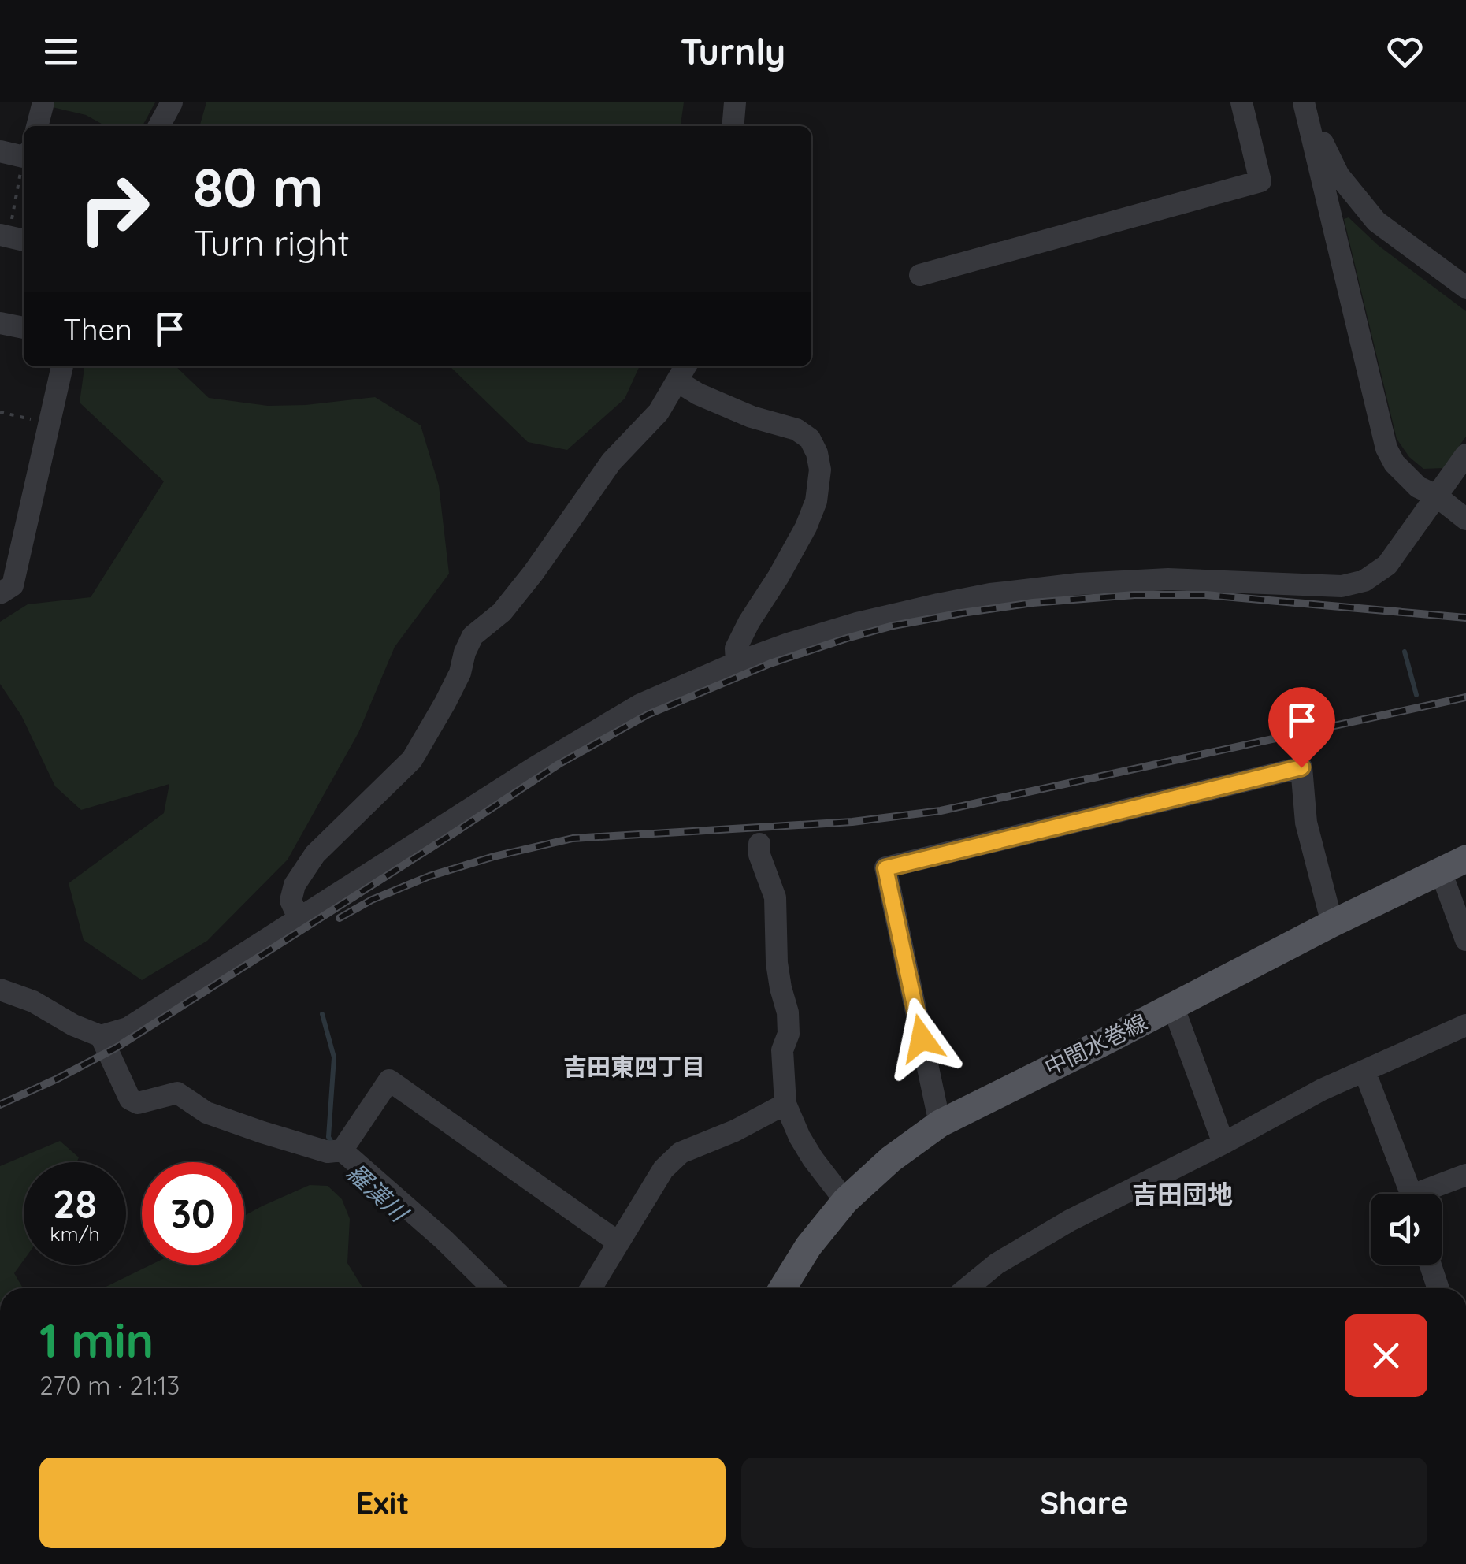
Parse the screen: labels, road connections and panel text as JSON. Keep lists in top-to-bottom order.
{
  "streets": {
    "main road": ["中間水巻線"]
  },
  "districts": ["吉田東四丁目", "吉田団地"],
  "water": ["羅漢川"],
  "page": {
    "header": "Turnly",
    "turn": ["80 m", "Turn right"],
    "then": "Then",
    "speed": "28 km/h",
    "limit": "30",
    "heading": ["1 min", "270 m · 21:13"],
    "buttons": ["Exit", "Share"]
  }
}
